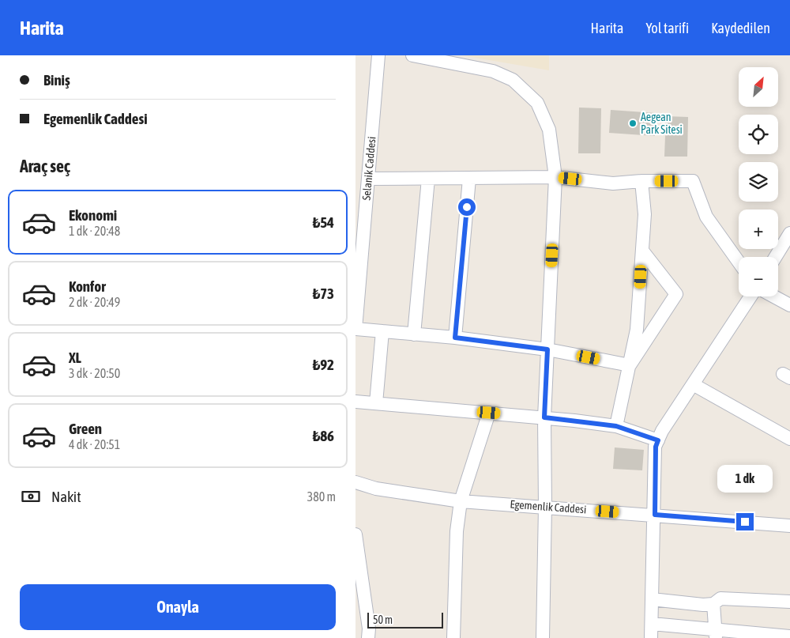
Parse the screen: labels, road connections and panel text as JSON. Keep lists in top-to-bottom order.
{
  "streets": {
    "street": ["Selanik Caddesi", "Egemenlik Caddesi"]
  },
  "places": ["Aegean Park Sitesi"],
  "scale_bar": "50 m",
  "north": "top right",
  "page": {
    "header": "Harita",
    "nav": ["Harita", "Yol tarifi", "Kaydedilen"],
    "banner": ["Biniş", "Egemenlik Caddesi"],
    "map_buttons": ["+", "−"],
    "heading": "Araç seç",
    "list": [
      {
        "name": "Ekonomi",
        "note": "1 dk · 20:48",
        "value": "₺54"
      },
      {
        "name": "Konfor",
        "note": "2 dk · 20:49",
        "value": "₺73"
      },
      {
        "name": "XL",
        "note": "3 dk · 20:50",
        "value": "₺92"
      },
      {
        "name": "Green",
        "note": "4 dk · 20:51",
        "value": "₺86"
      }
    ],
    "bubble": "1 dk",
    "pay": ["Nakit", "380 m"],
    "buttons": "Onayla",
    "scale": "50 m"
  }
}
